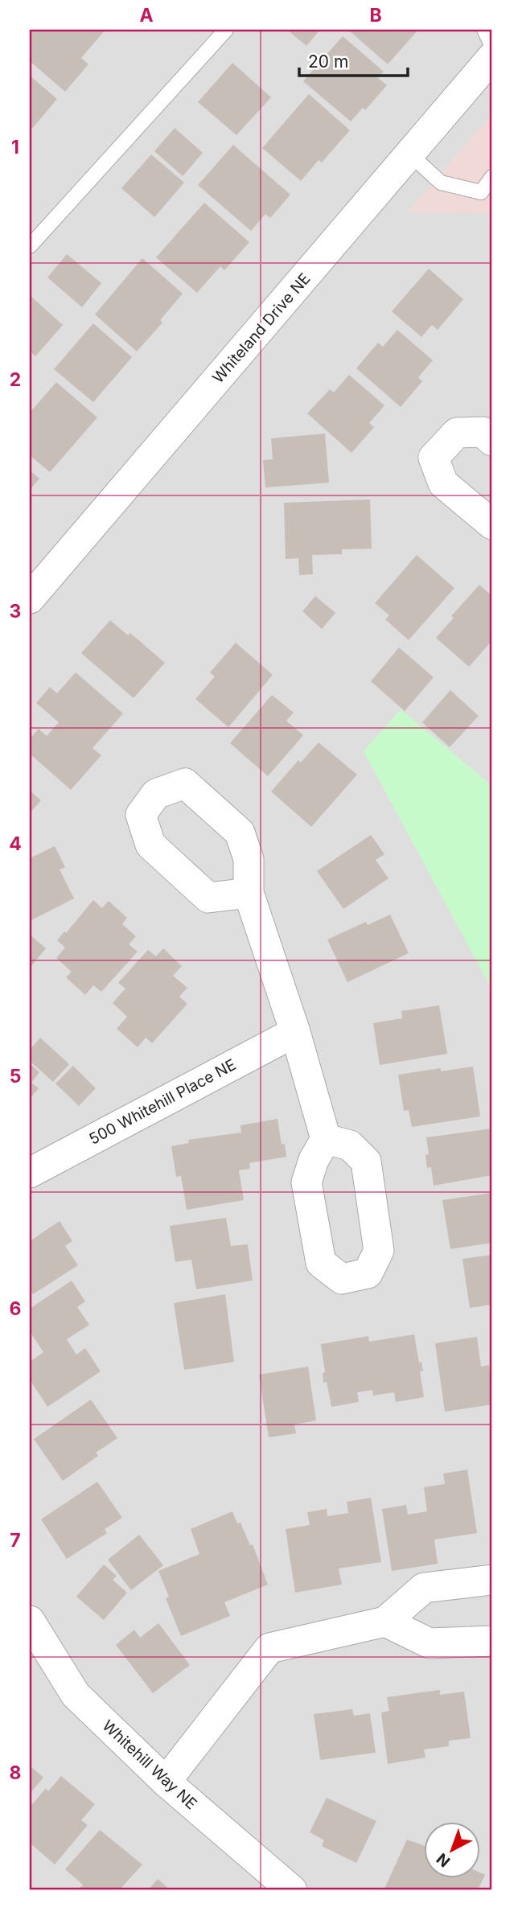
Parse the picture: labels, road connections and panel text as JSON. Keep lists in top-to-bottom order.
{
  "streets": {
    "street": ["Whiteland Drive NE", "500 Whitehill Place NE", "Whitehill Way NE"]
  },
  "scale_bar": "20 m",
  "north": "bottom left",
  "grid": {
    "columns": ["A", "B"],
    "rows": [
      "1",
      "2",
      "3",
      "4",
      "5",
      "6",
      "7",
      "8"
    ]
  }
}
